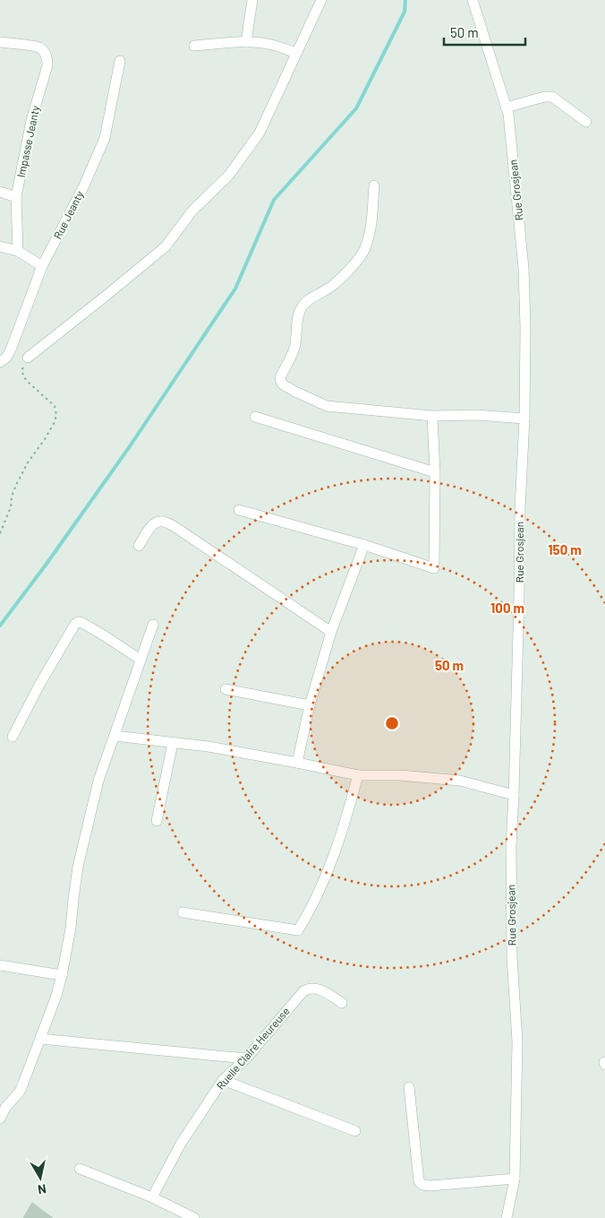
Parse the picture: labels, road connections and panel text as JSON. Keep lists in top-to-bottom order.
{
  "streets": {
    "street": [
      "Impasse Jeanty",
      "Rue Grosjean",
      "Rue Jeanty",
      "Ruelle Claire Heureuse"
    ]
  },
  "scale_bar": "50 m",
  "north": "bottom",
  "rings": ["150 m", "100 m", "50 m"]
}
